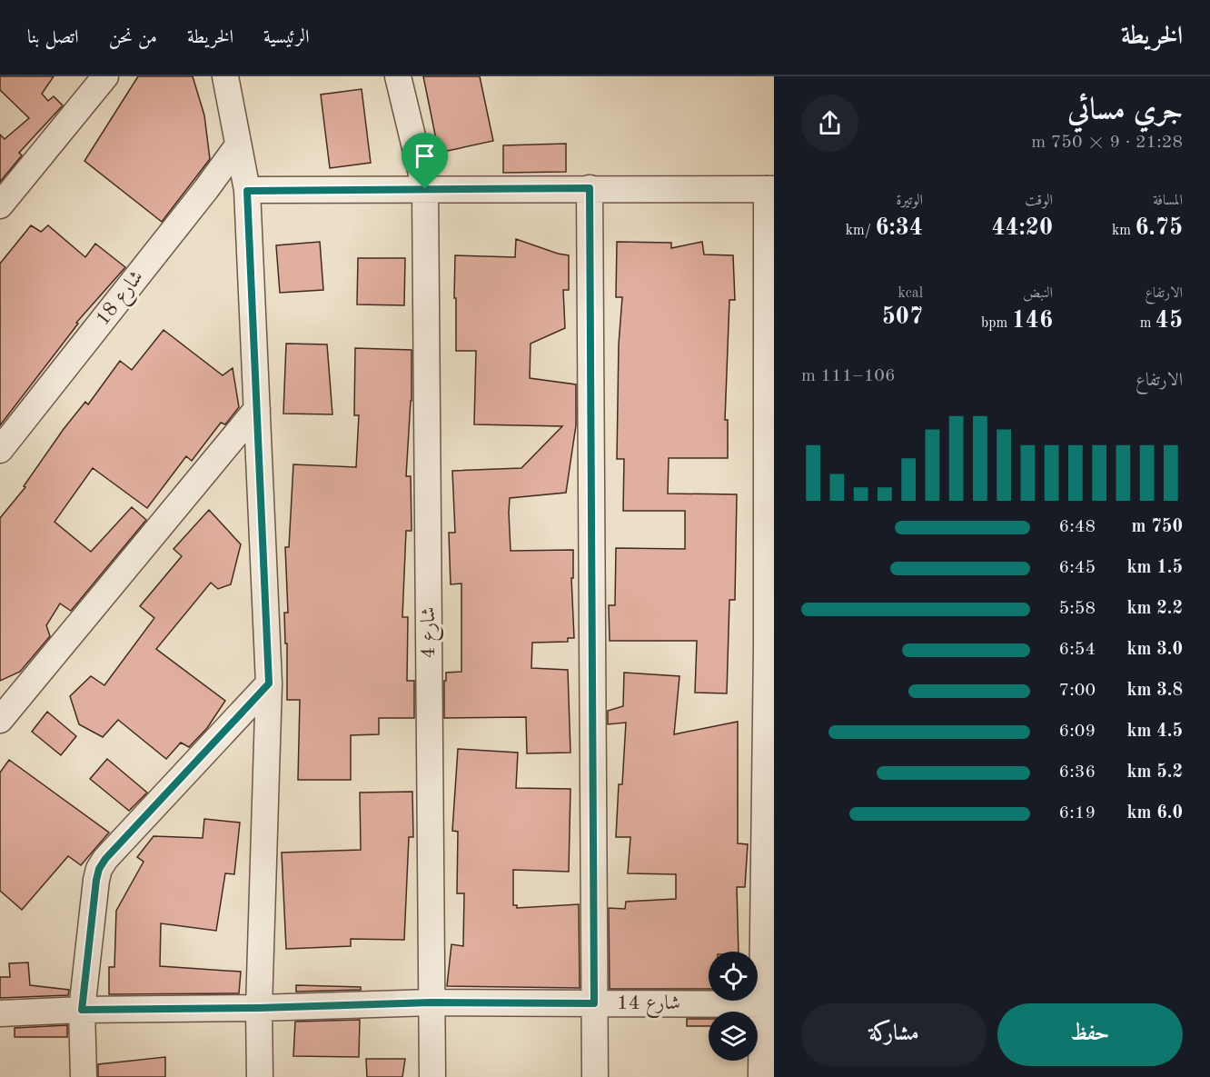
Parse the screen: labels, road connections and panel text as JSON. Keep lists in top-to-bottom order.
{
  "streets": {
    "street": ["شارع 18", "شارع 4", "شارع 14"]
  },
  "crossings": [
    ["شارع 4", "شارع 14"]
  ],
  "page": {
    "header": "الخريطة",
    "nav": [
      "الرئيسية",
      "الخريطة",
      "من نحن",
      "اتصل بنا"
    ],
    "heading": ["جري مسائي", "21:28 · 9 × 750 m"],
    "stats": [
      ["المسافة", "6.75 km"],
      ["الوقت", "44:20"],
      ["الوتيرة", "6:34 /km"],
      ["الارتفاع", "45 m"],
      ["النبض", "146 bpm"],
      ["kcal", "507"]
    ],
    "chart": ["الارتفاع", "106–111 m"],
    "list": [
      {
        "name": "750 m",
        "note": "6:48"
      },
      {
        "name": "1.5 km",
        "note": "6:45"
      },
      {
        "name": "2.2 km",
        "note": "5:58"
      },
      {
        "name": "3.0 km",
        "note": "6:54"
      },
      {
        "name": "3.8 km",
        "note": "7:00"
      },
      {
        "name": "4.5 km",
        "note": "6:09"
      },
      {
        "name": "5.2 km",
        "note": "6:36"
      },
      {
        "name": "6.0 km",
        "note": "6:19"
      }
    ],
    "buttons": ["حفظ", "مشاركة"]
  }
}
